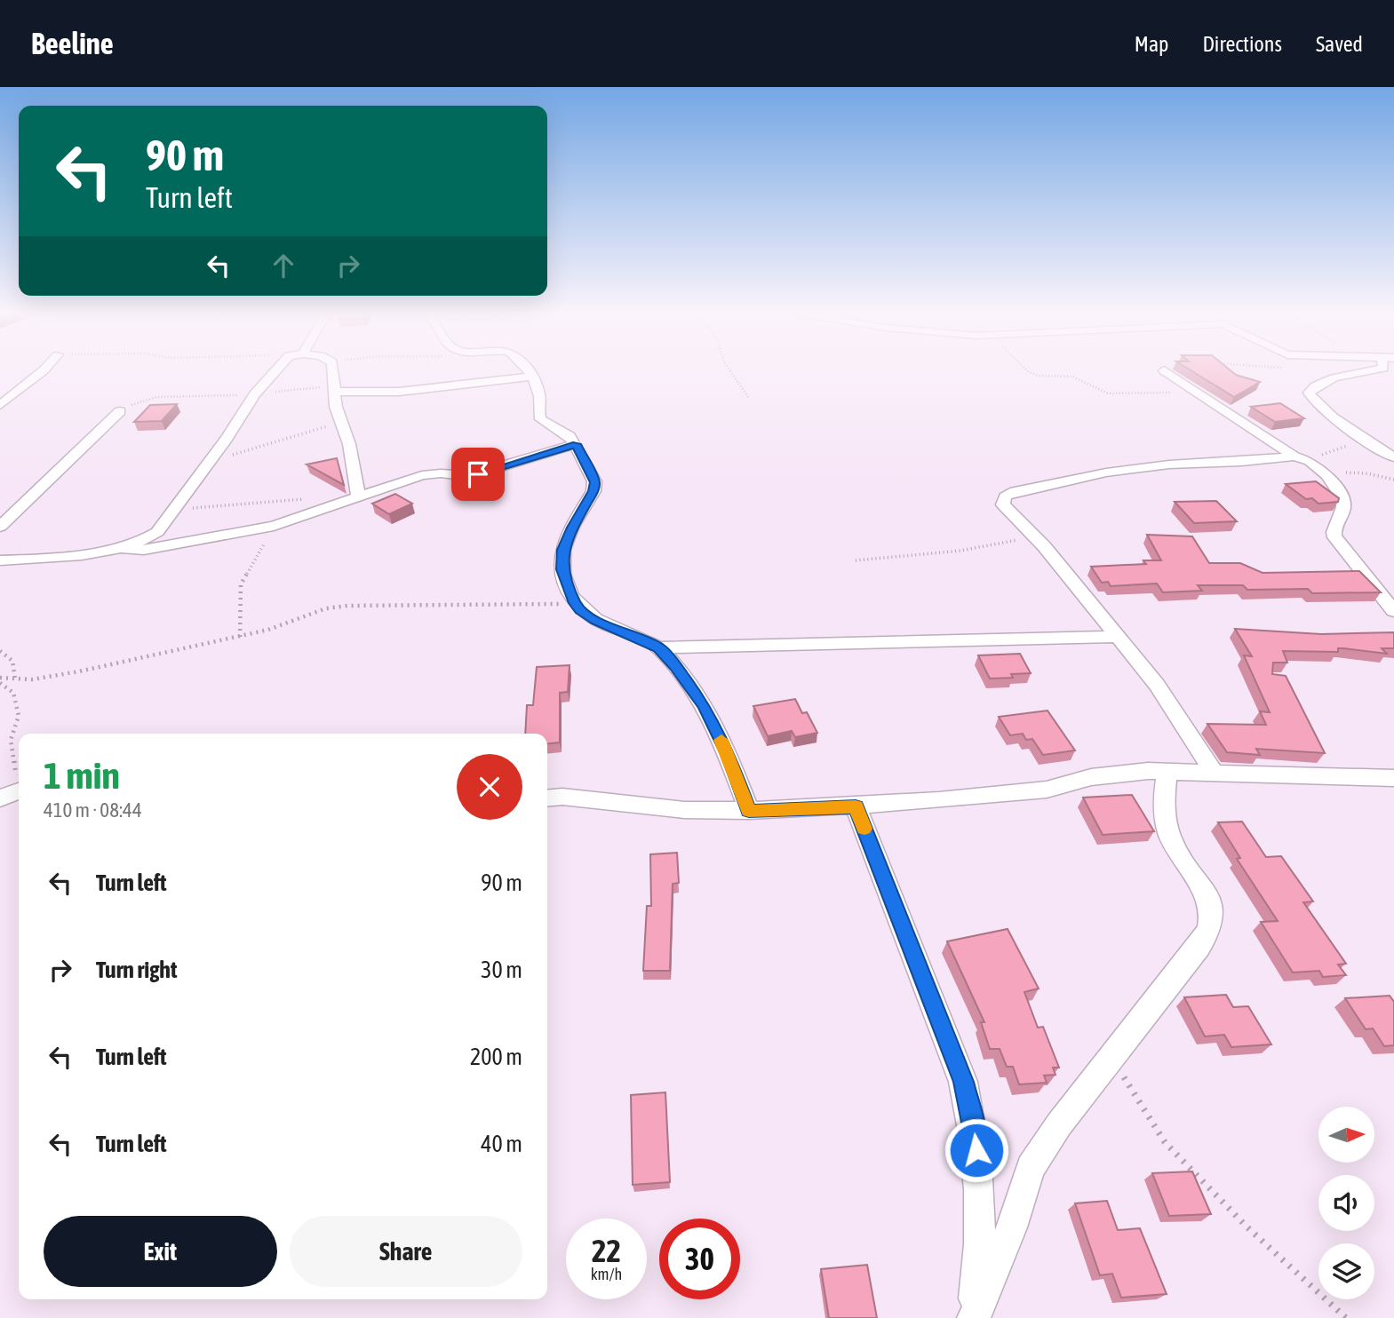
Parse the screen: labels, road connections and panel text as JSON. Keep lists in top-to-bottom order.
{
  "north": "right",
  "page": {
    "header": "Beeline",
    "nav": ["Map", "Directions", "Saved"],
    "turn": ["90 m", "Turn left"],
    "heading": ["1 min", "410 m · 08:44"],
    "list": [
      {
        "name": "Turn left",
        "value": "90 m"
      },
      {
        "name": "Turn right",
        "value": "30 m"
      },
      {
        "name": "Turn left",
        "value": "200 m"
      },
      {
        "name": "Turn left",
        "value": "40 m"
      }
    ],
    "buttons": ["Exit", "Share"],
    "speed": "22 km/h",
    "limit": "30"
  }
}
